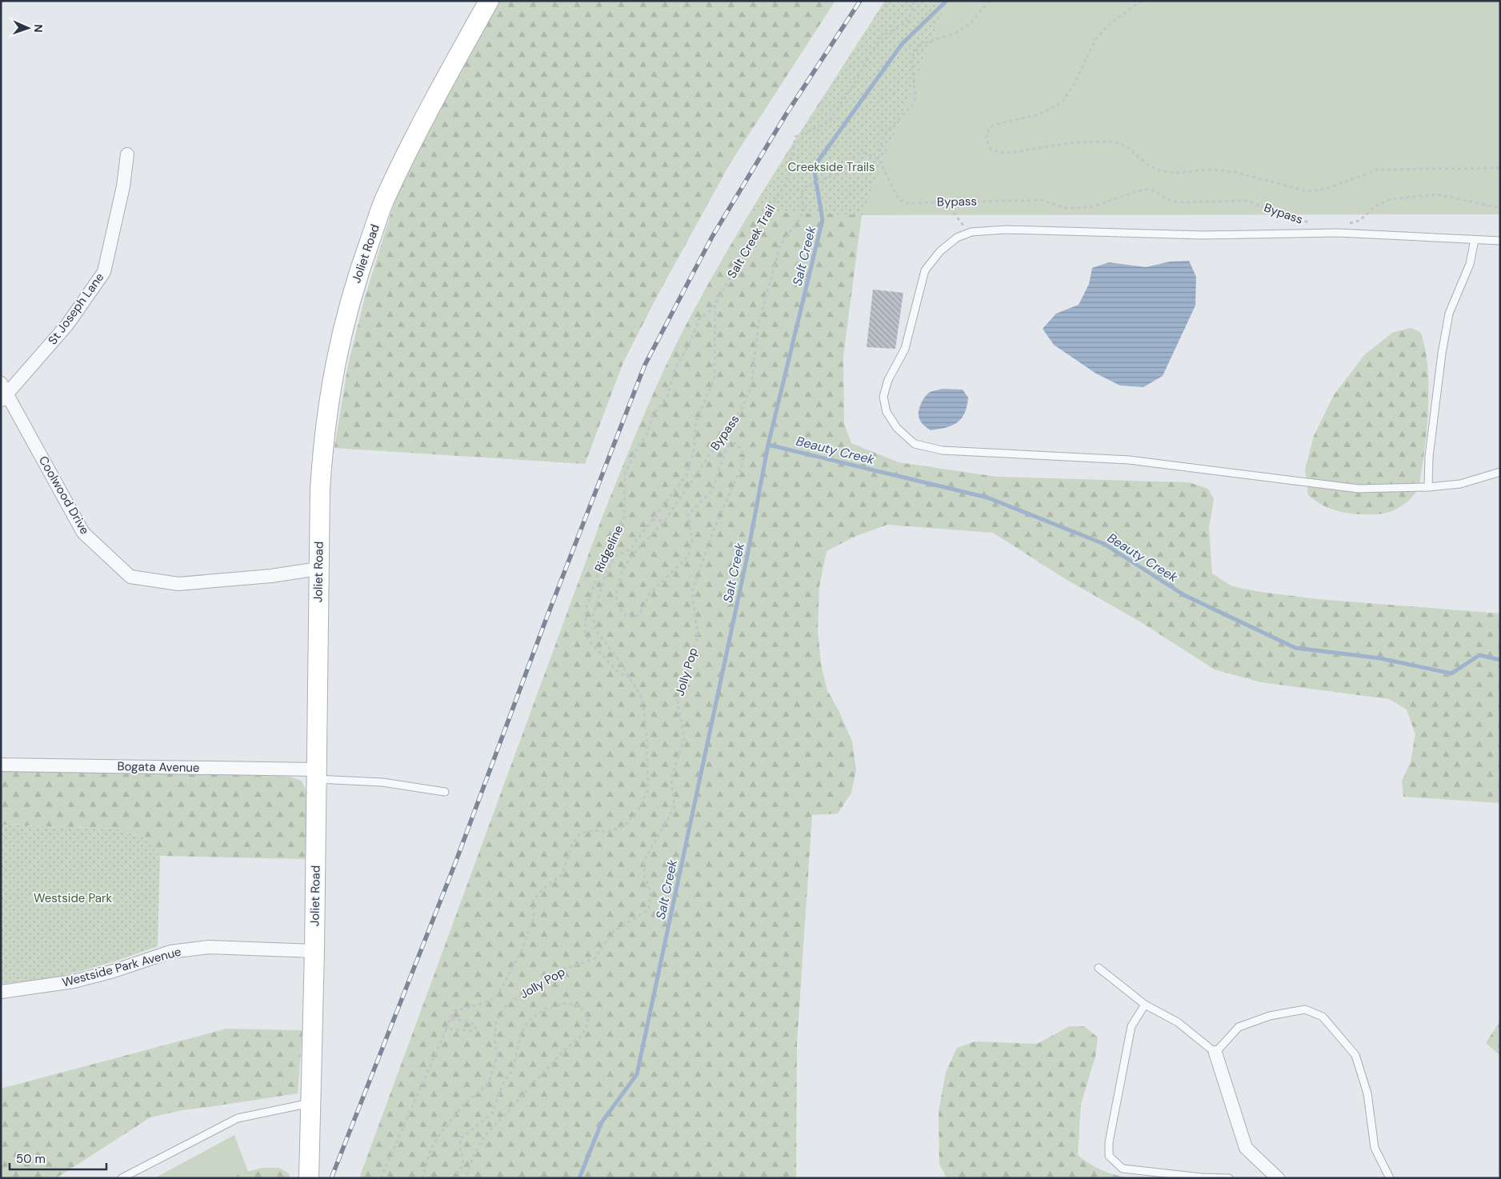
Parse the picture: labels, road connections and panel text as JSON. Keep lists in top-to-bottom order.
{
  "streets": {
    "main road": ["Joliet Road"],
    "street": [
      "St Joseph Lane",
      "Coolwood Drive",
      "Bogata Avenue",
      "Westside Park Avenue"
    ],
    "path": [
      "Bypass",
      "Salt Creek Trail",
      "Ridgeline",
      "Jolly Pop"
    ]
  },
  "crossings": [
    ["Bypass", "Jolly Pop"],
    ["Salt Creek Trail", "Ridgeline"],
    ["Salt Creek Trail", "Jolly Pop"],
    ["Joliet Road", "Coolwood Drive"],
    ["Joliet Road", "Bogata Avenue"],
    ["Joliet Road", "Westside Park Avenue"],
    ["St Joseph Lane", "Coolwood Drive"],
    ["Ridgeline", "Jolly Pop"]
  ],
  "water": ["Salt Creek", "Beauty Creek"],
  "parks": ["Creekside Trails", "Westside Park"],
  "scale_bar": "50 m",
  "north": "right"
}
